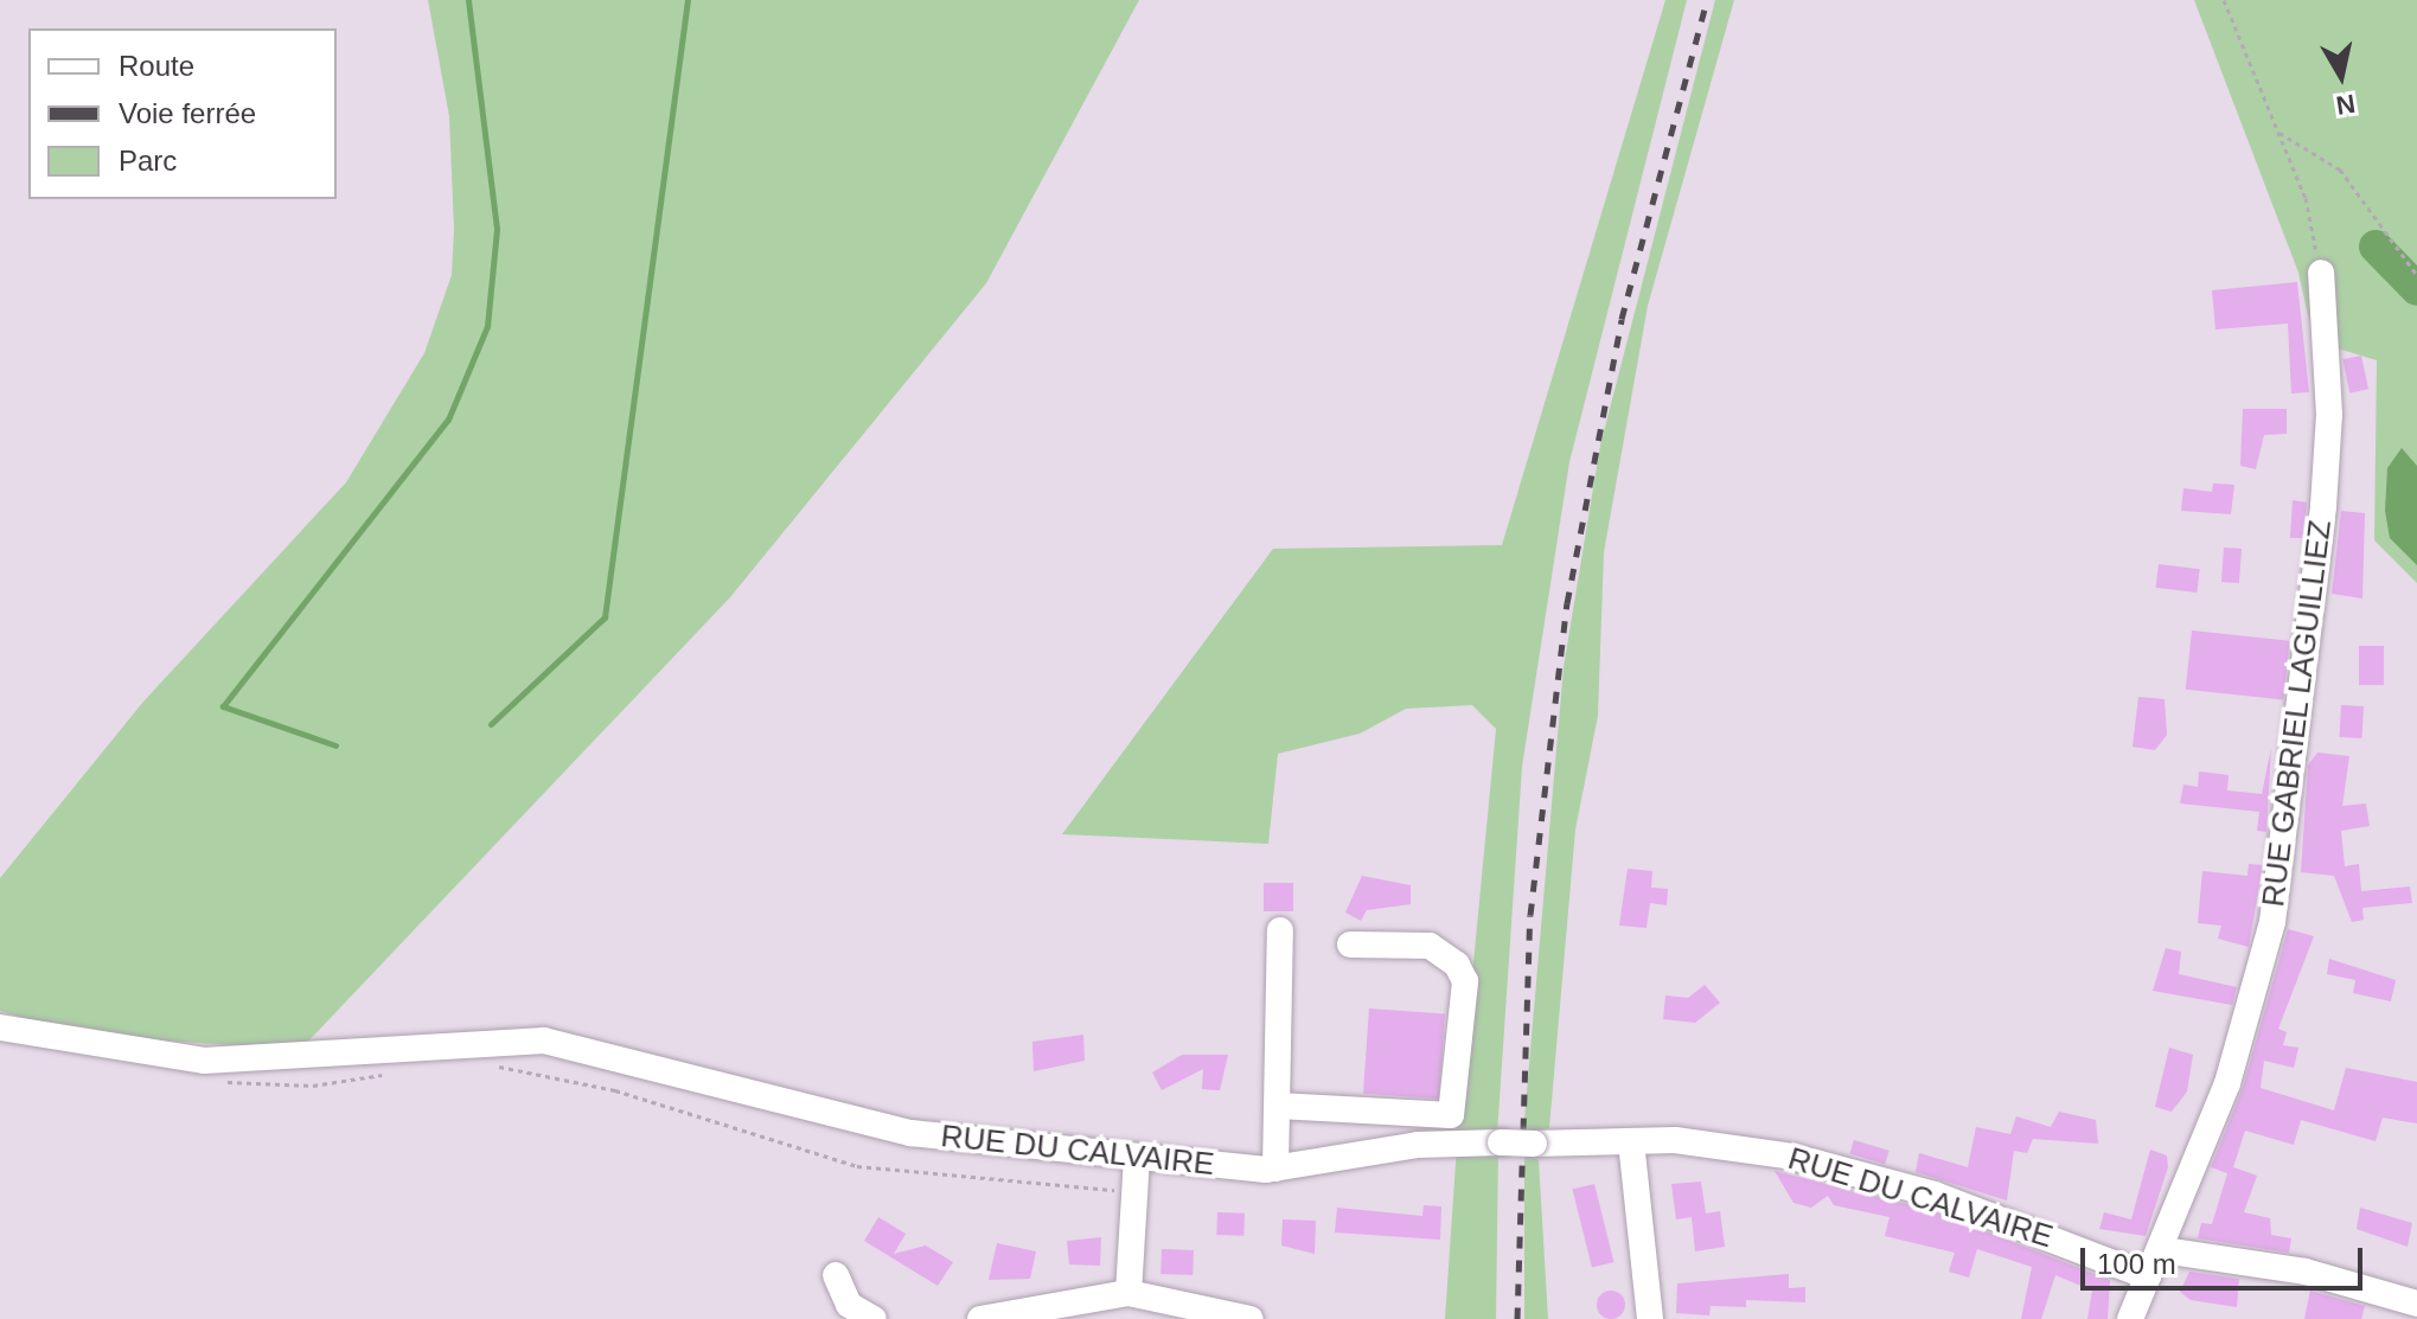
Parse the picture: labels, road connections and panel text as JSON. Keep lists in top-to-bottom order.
{
  "streets": {
    "street": ["RUE GABRIEL LAGUILLIEZ", "RUE DU CALVAIRE"]
  },
  "crossings": [
    ["RUE GABRIEL LAGUILLIEZ", "RUE DU CALVAIRE"]
  ],
  "legend": ["Route", "Voie ferrée", "Parc"],
  "scale_bar": "100 m",
  "north": "bottom"
}
